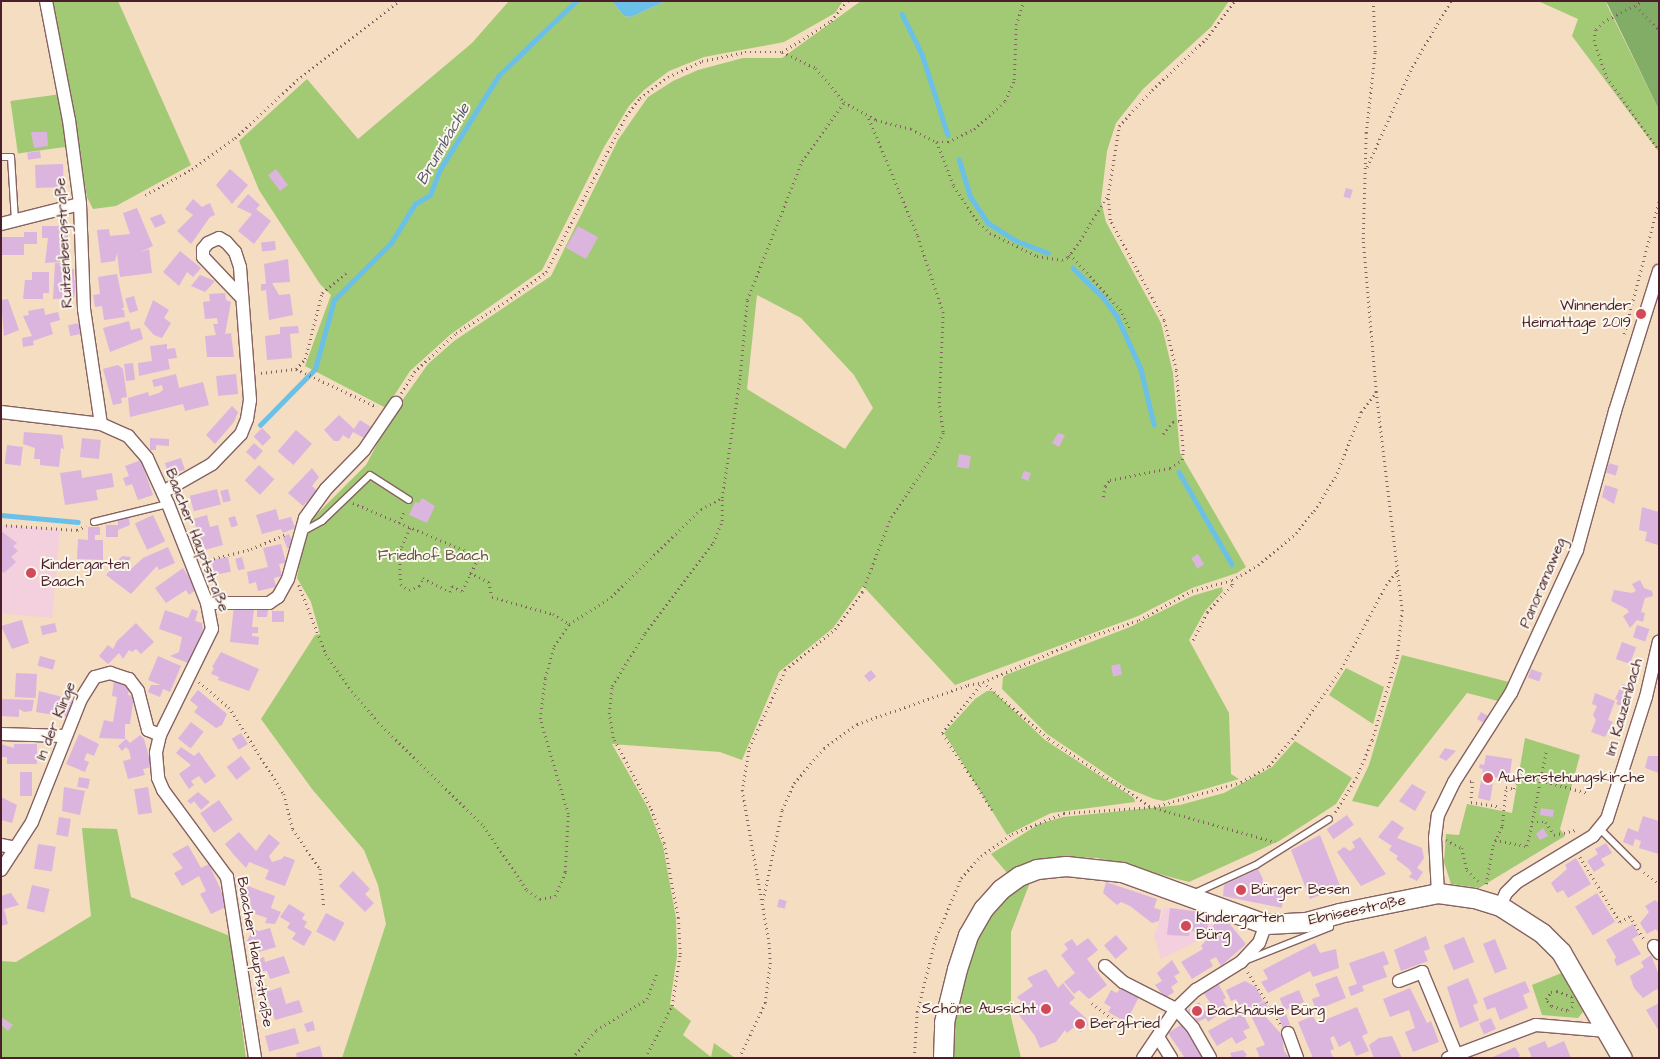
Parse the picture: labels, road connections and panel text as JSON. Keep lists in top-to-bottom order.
{
  "streets": {
    "street": [
      "Ruitzenbergstraße",
      "Baacher Hauptstraße",
      "Panoramaweg",
      "Im Kauzenbach",
      "In der Klinge",
      "Ebniseestraße"
    ]
  },
  "crossings": [
    ["Ruitzenbergstraße", "Baacher Hauptstraße"],
    ["Baacher Hauptstraße", "In der Klinge"],
    ["Panoramaweg", "Ebniseestraße"],
    ["Im Kauzenbach", "Ebniseestraße"]
  ],
  "water": ["Brunnbächle"],
  "parks": ["Friedhof Baach"],
  "places": [
    "Winnender Heimattage 2019",
    "Kindergarten Baach",
    "Auferstehungskirche",
    "Bürger Besen",
    "Kindergarten Bürg",
    "Schöne Aussicht",
    "Backhäusle Bürg",
    "Bergfried"
  ]
}
